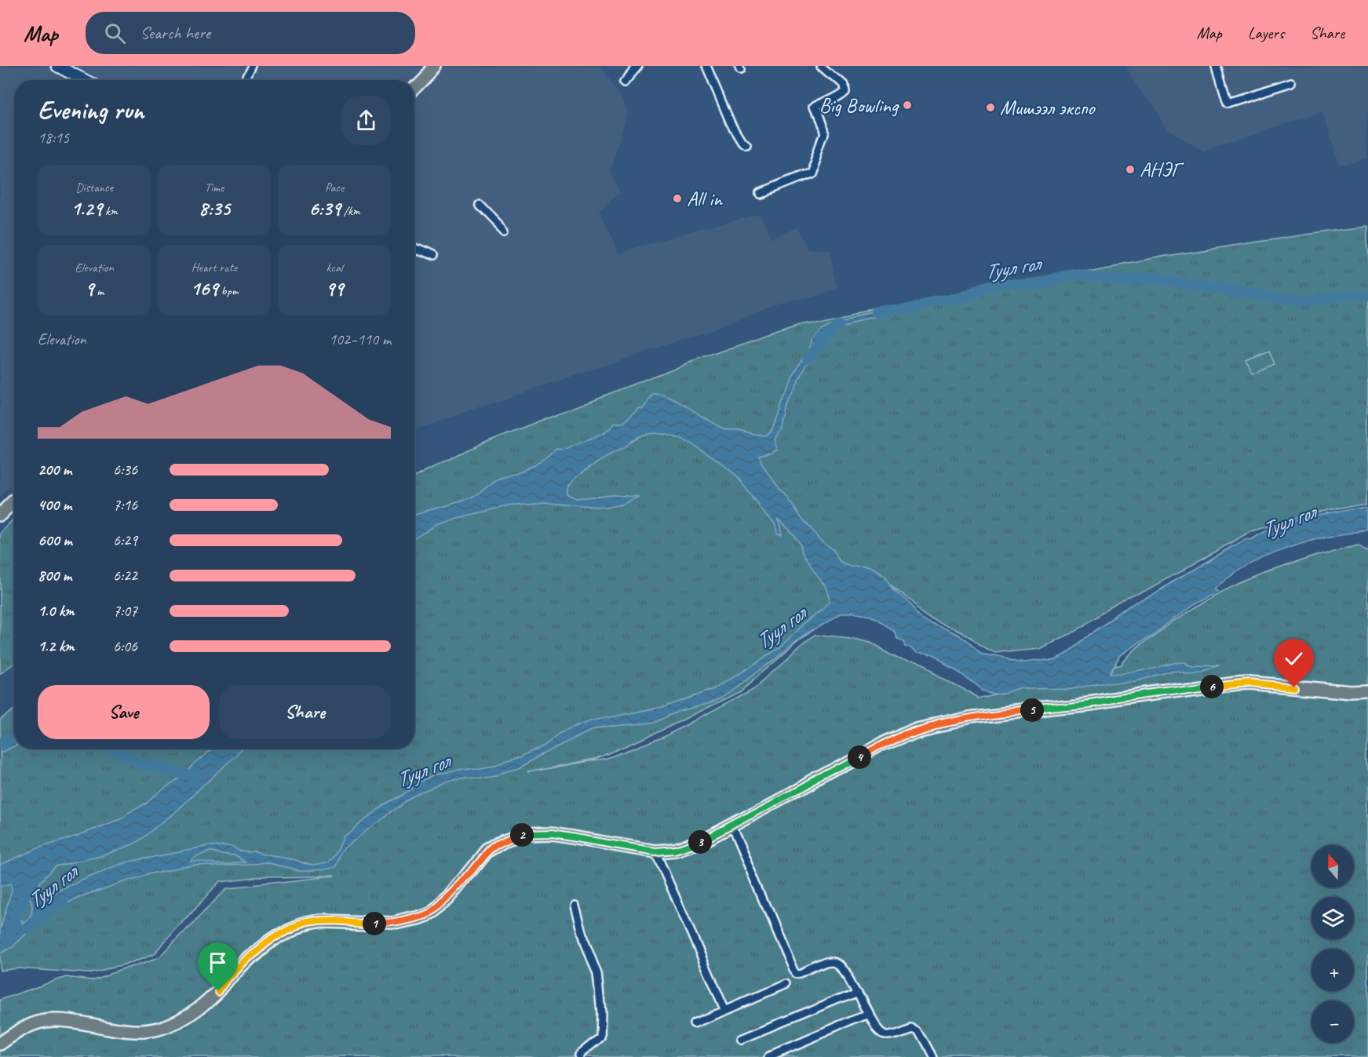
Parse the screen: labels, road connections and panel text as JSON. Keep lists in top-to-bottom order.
{
  "water": ["Туул гол"],
  "places": [
    "Big Bowling",
    "Мишээл экспо",
    "АНЭГ",
    "All in"
  ],
  "north": "top",
  "page": {
    "header": "Map",
    "search": "Search here",
    "nav": ["Map", "Layers", "Share"],
    "heading": ["Evening run", "18:15"],
    "stats": [
      ["Distance", "1.29 km"],
      ["Time", "8:35"],
      ["Pace", "6:39 /km"],
      ["Elevation", "9 m"],
      ["Heart rate", "169 bpm"],
      ["kcal", "99"]
    ],
    "chart": ["Elevation", "102–110 m"],
    "list": [
      {
        "name": "200 m",
        "note": "6:36"
      },
      {
        "name": "400 m",
        "note": "7:16"
      },
      {
        "name": "600 m",
        "note": "6:29"
      },
      {
        "name": "800 m",
        "note": "6:22"
      },
      {
        "name": "1.0 km",
        "note": "7:07"
      },
      {
        "name": "1.2 km",
        "note": "6:06"
      }
    ],
    "pins": [
      "6",
      "5",
      "4",
      "2",
      "3",
      "1"
    ],
    "buttons": ["Save", "Share"],
    "map_buttons": ["+", "−"]
  }
}
